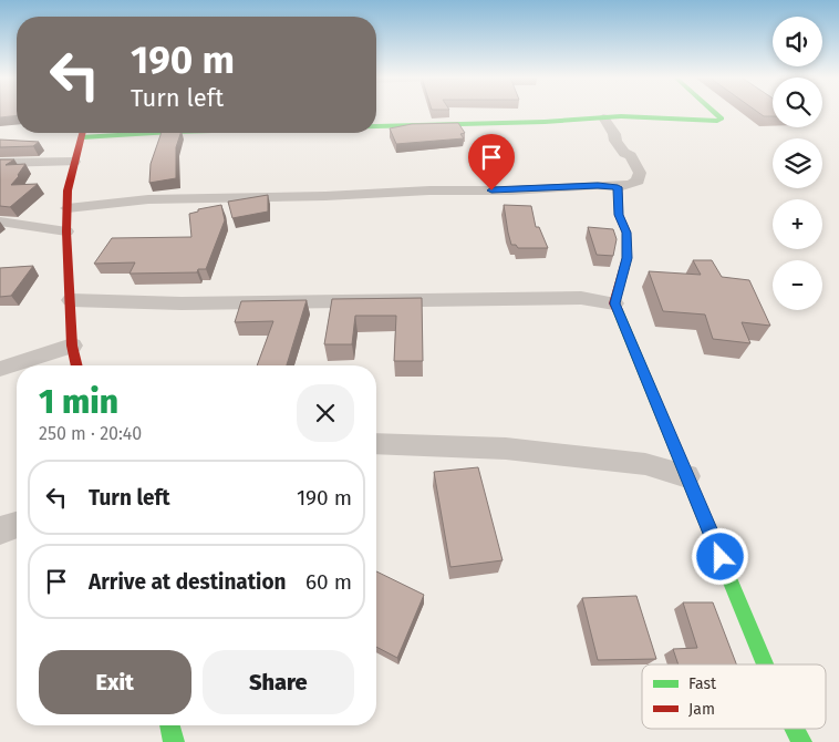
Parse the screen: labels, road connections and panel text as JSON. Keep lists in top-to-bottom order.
{
  "legend": ["Fast", "Jam"],
  "page": {
    "map_buttons": ["+", "−"],
    "turn": ["190 m", "Turn left"],
    "heading": ["1 min", "250 m · 20:40"],
    "list": [
      {
        "name": "Turn left",
        "value": "190 m"
      },
      {
        "name": "Arrive at destination",
        "value": "60 m"
      }
    ],
    "buttons": ["Exit", "Share"]
  }
}
